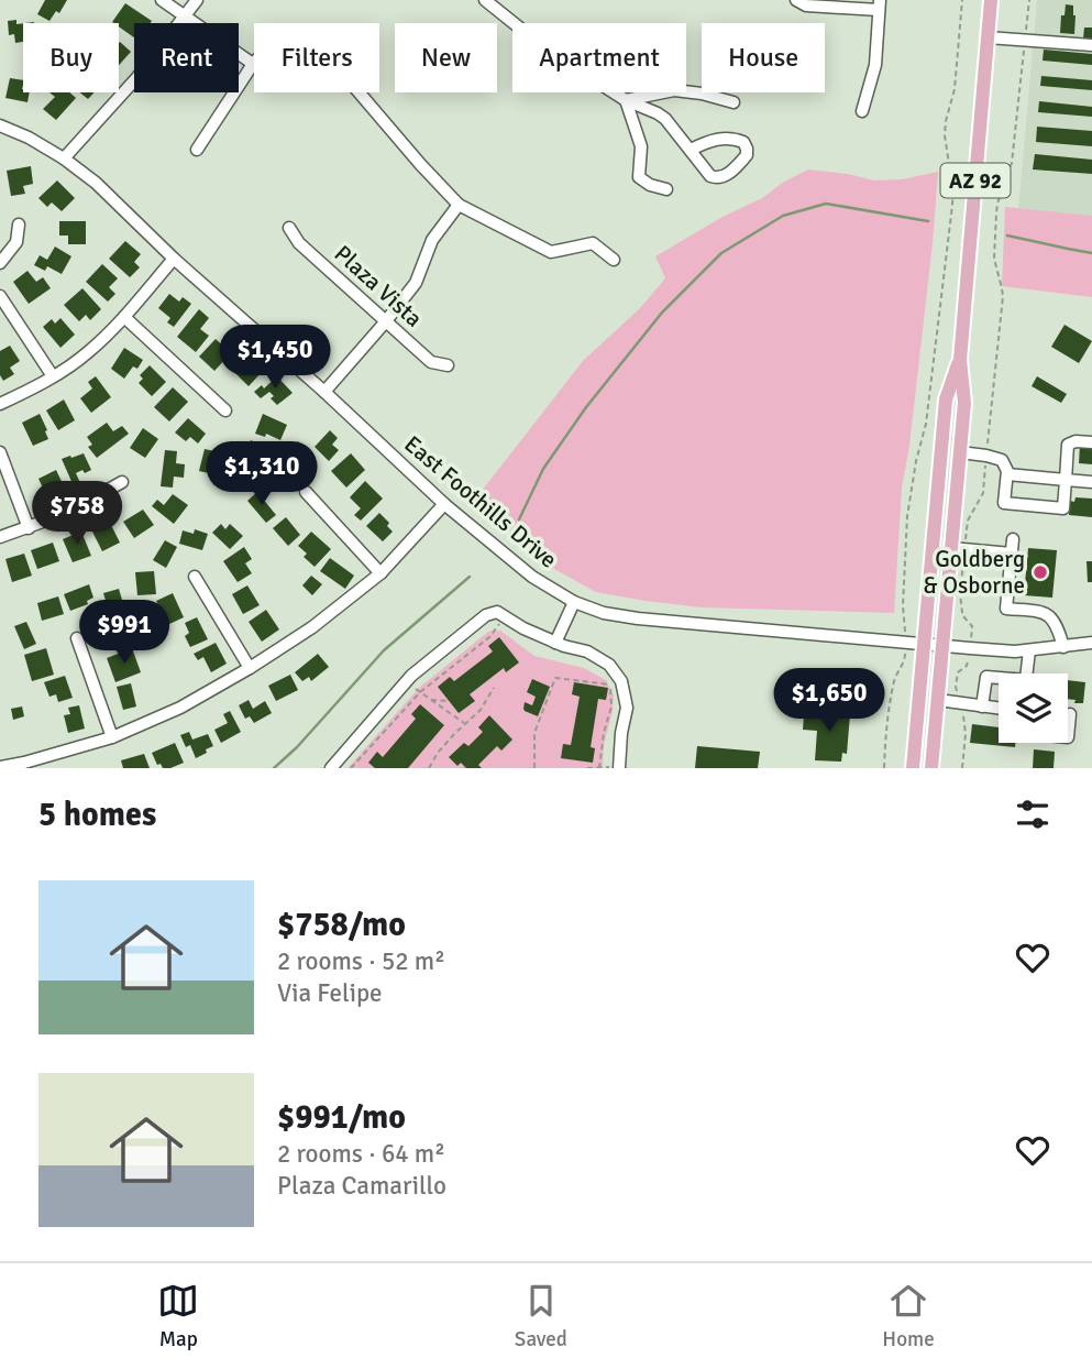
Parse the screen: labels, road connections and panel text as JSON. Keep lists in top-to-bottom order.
{
  "streets": {
    "main road": ["AZ 92"],
    "street": ["Plaza Vista", "East Foothills Drive"]
  },
  "crossings": [
    ["AZ 92", "East Foothills Drive"]
  ],
  "places": ["Goldberg & Osborne"],
  "page": {
    "chip": [
      "Buy",
      "Rent",
      "Filters",
      "New",
      "Apartment",
      "House"
    ],
    "price": [
      "$1,450",
      "$1,310",
      "$758",
      "$991",
      "$1,650"
    ],
    "heading": "5 homes",
    "list": [
      {
        "name": "$758/mo",
        "note": "2 rooms · 52 m² · Via Felipe"
      },
      {
        "name": "$991/mo",
        "note": "2 rooms · 64 m² · Plaza Camarillo"
      }
    ],
    "tabs": ["Map", "Saved", "Home"]
  }
}
